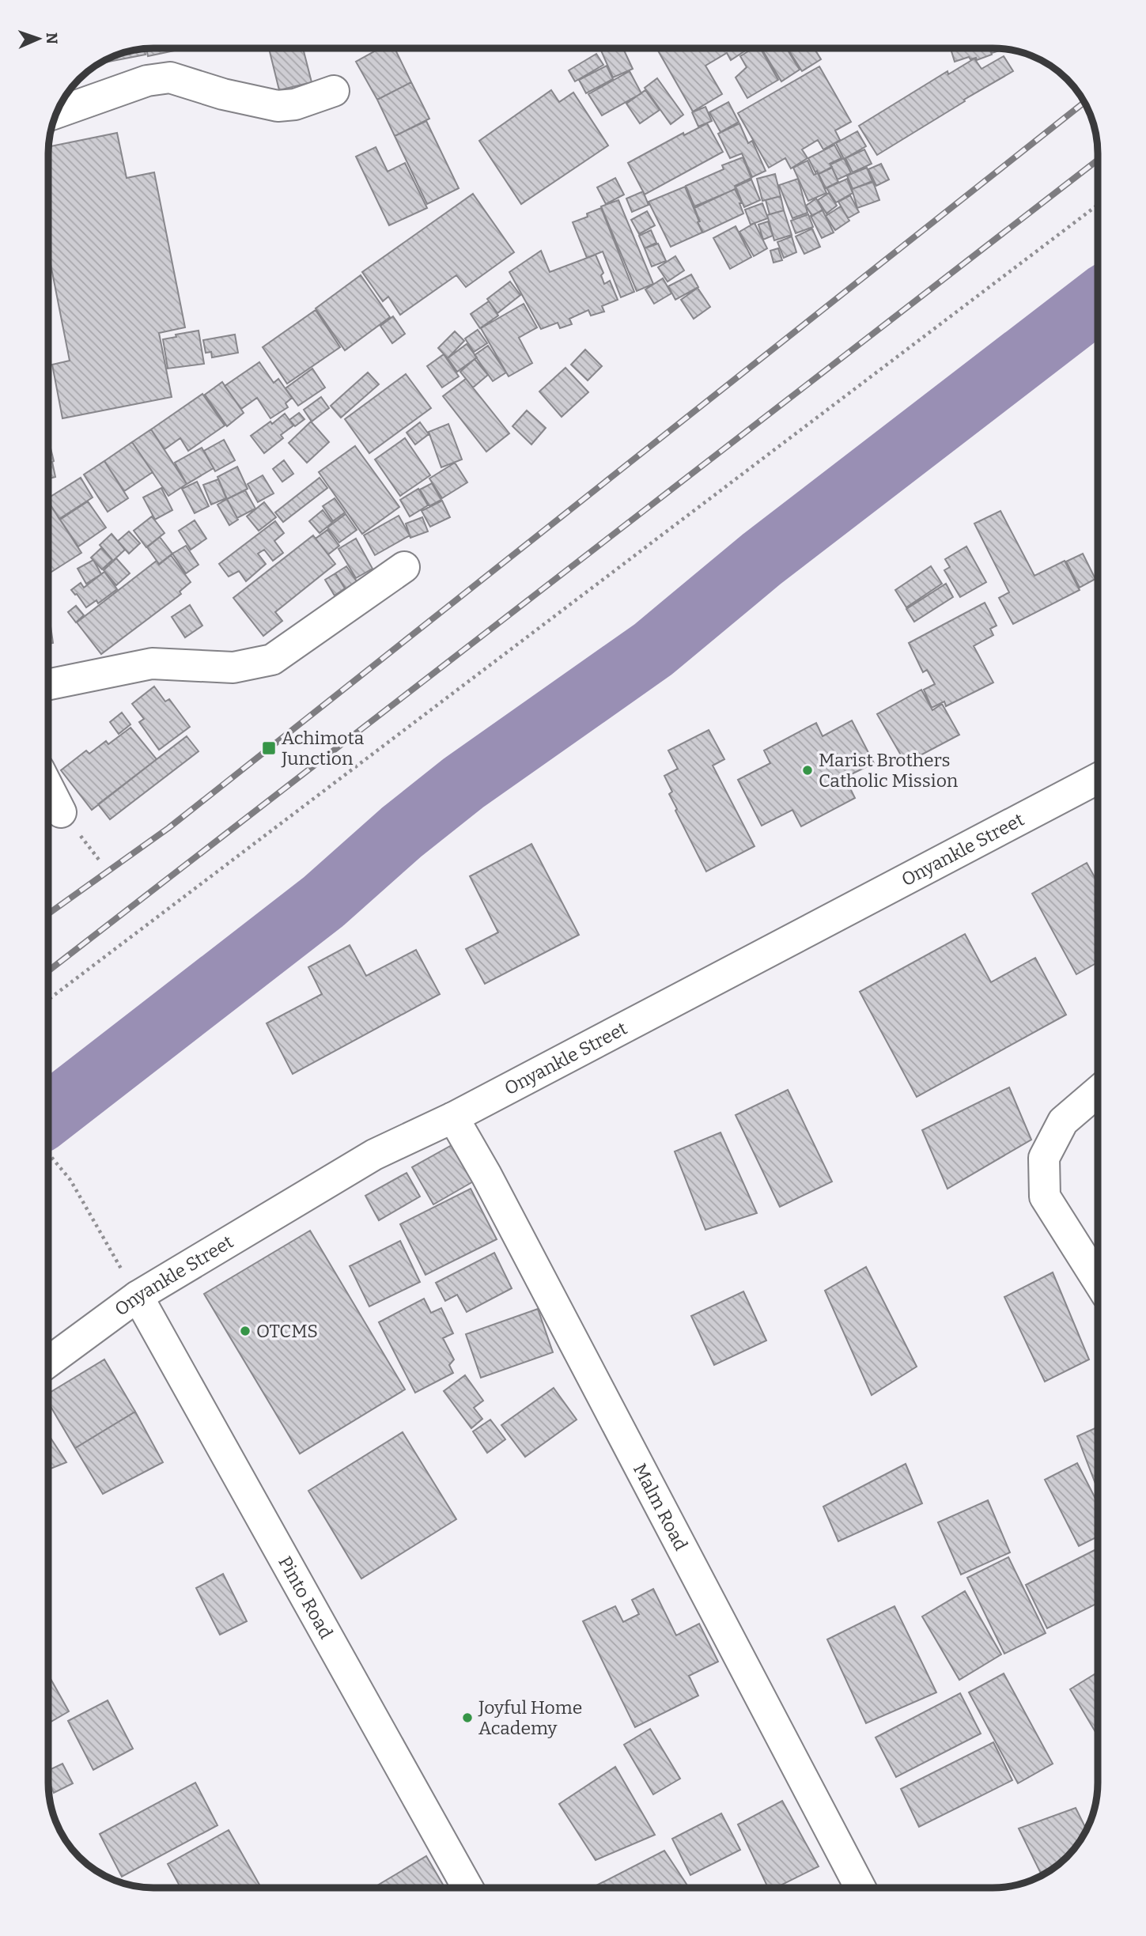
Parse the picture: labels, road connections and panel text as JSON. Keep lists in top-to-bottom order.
{
  "streets": {
    "street": ["Onyankle Street", "Malm Road", "Pinto Road"]
  },
  "crossings": [
    ["Onyankle Street", "Malm Road"],
    ["Onyankle Street", "Pinto Road"]
  ],
  "places": {
    "transit": ["Achimota Junction"],
    "other": ["Marist Brothers Catholic Mission", "OTCMS", "Joyful Home Academy"]
  },
  "north": "right"
}
